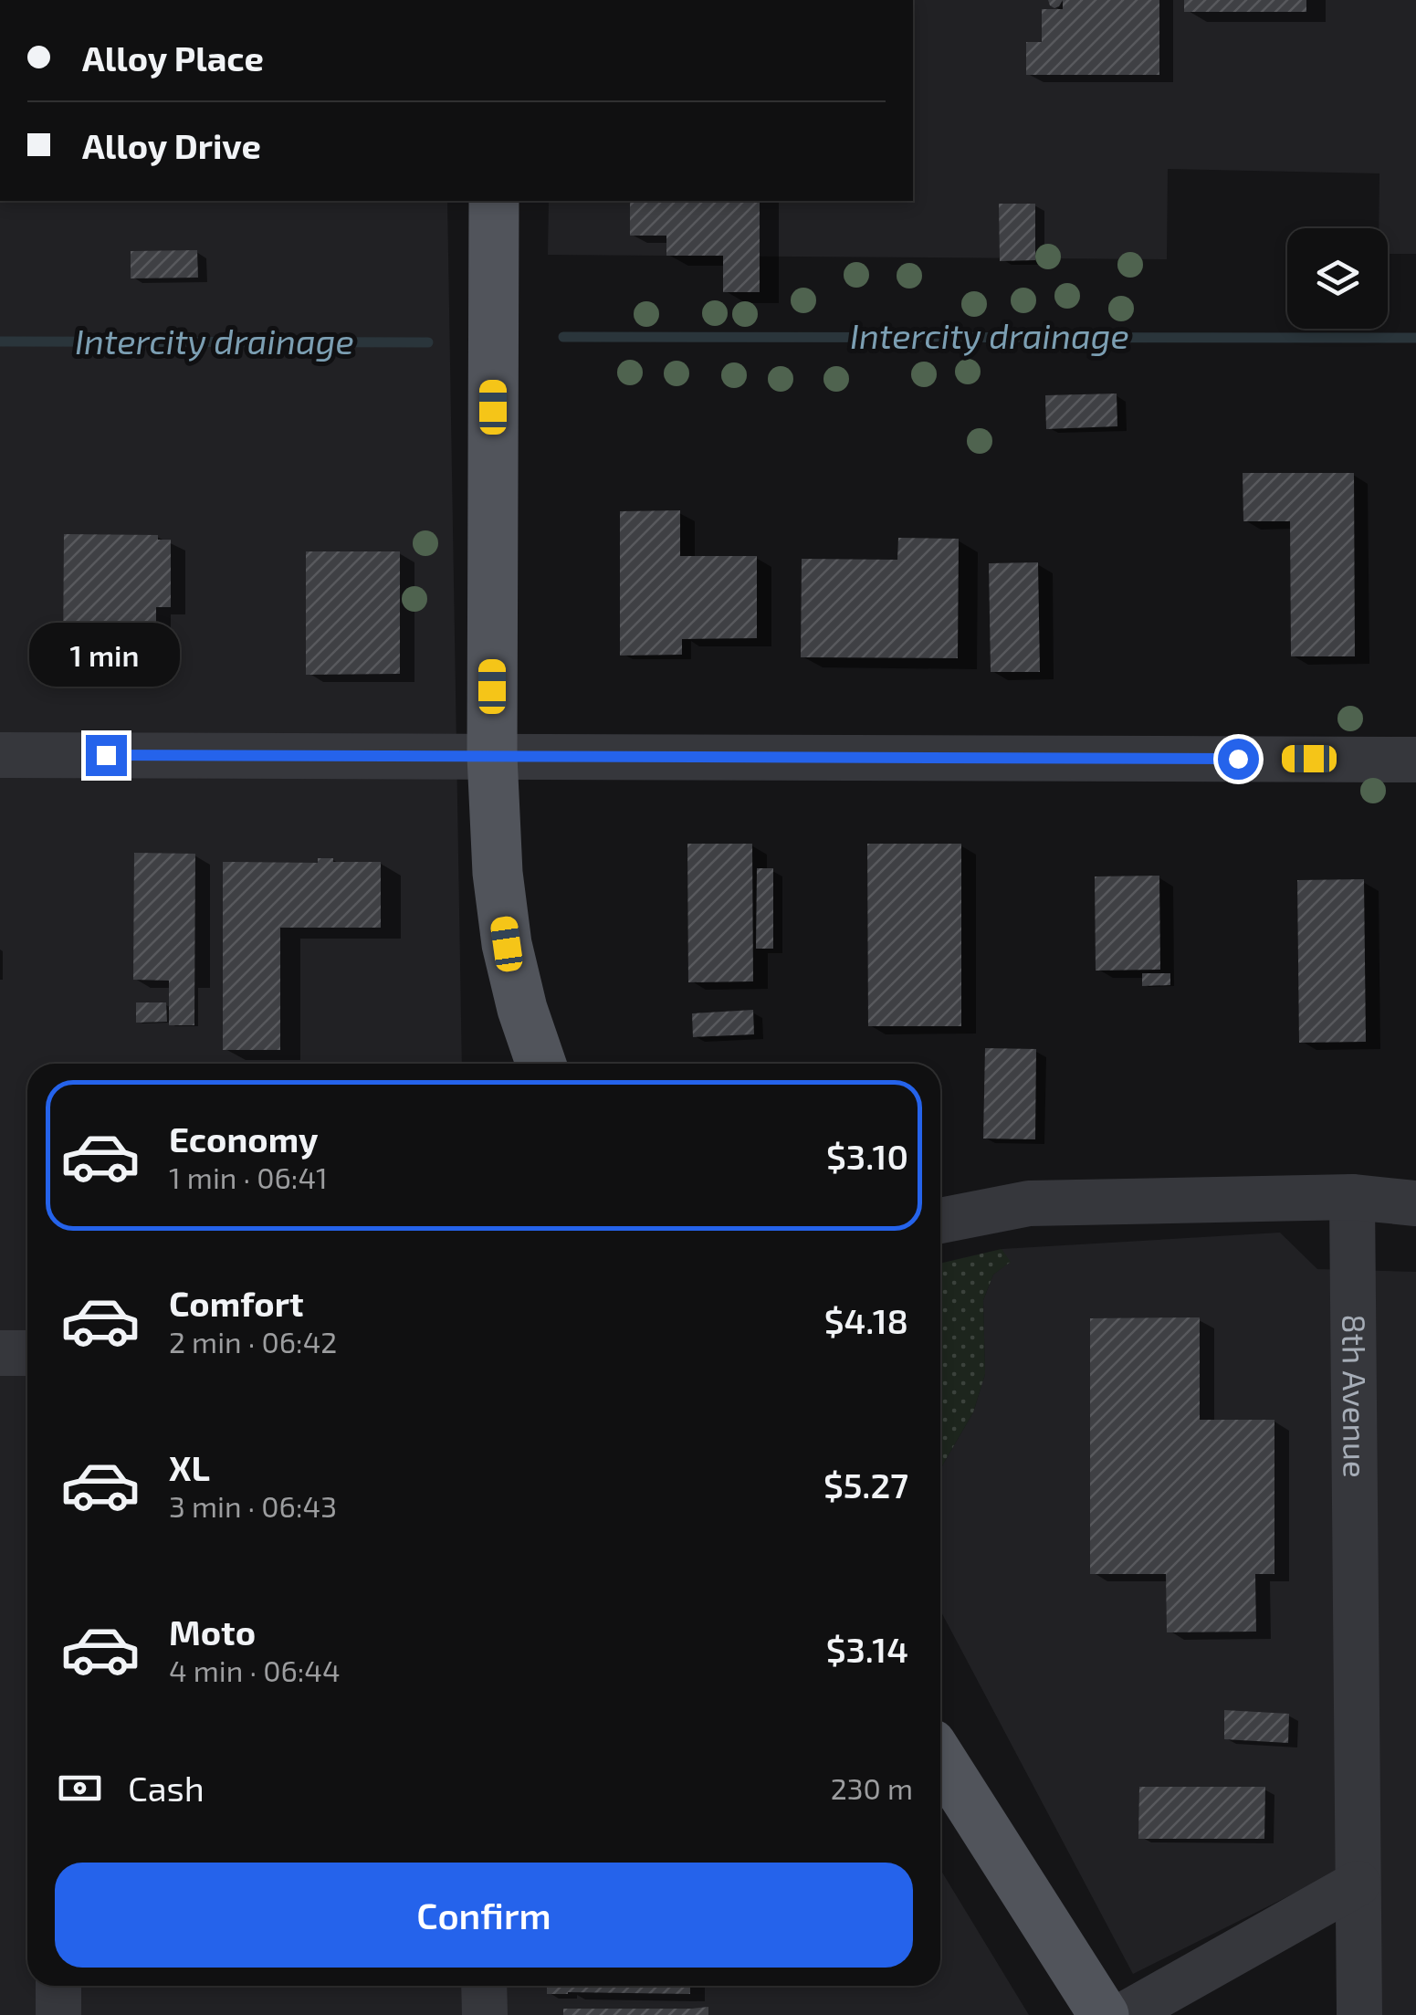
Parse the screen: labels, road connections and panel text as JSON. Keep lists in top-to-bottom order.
{
  "streets": {
    "street": ["8th Avenue"]
  },
  "water": ["Intercity drainage"],
  "page": {
    "banner": ["Alloy Place", "Alloy Drive"],
    "bubble": "1 min",
    "list": [
      {
        "name": "Economy",
        "note": "1 min · 06:41",
        "value": "$3.10"
      },
      {
        "name": "Comfort",
        "note": "2 min · 06:42",
        "value": "$4.18"
      },
      {
        "name": "XL",
        "note": "3 min · 06:43",
        "value": "$5.27"
      },
      {
        "name": "Moto",
        "note": "4 min · 06:44",
        "value": "$3.14"
      }
    ],
    "pay": ["Cash", "230 m"],
    "buttons": "Confirm"
  }
}
